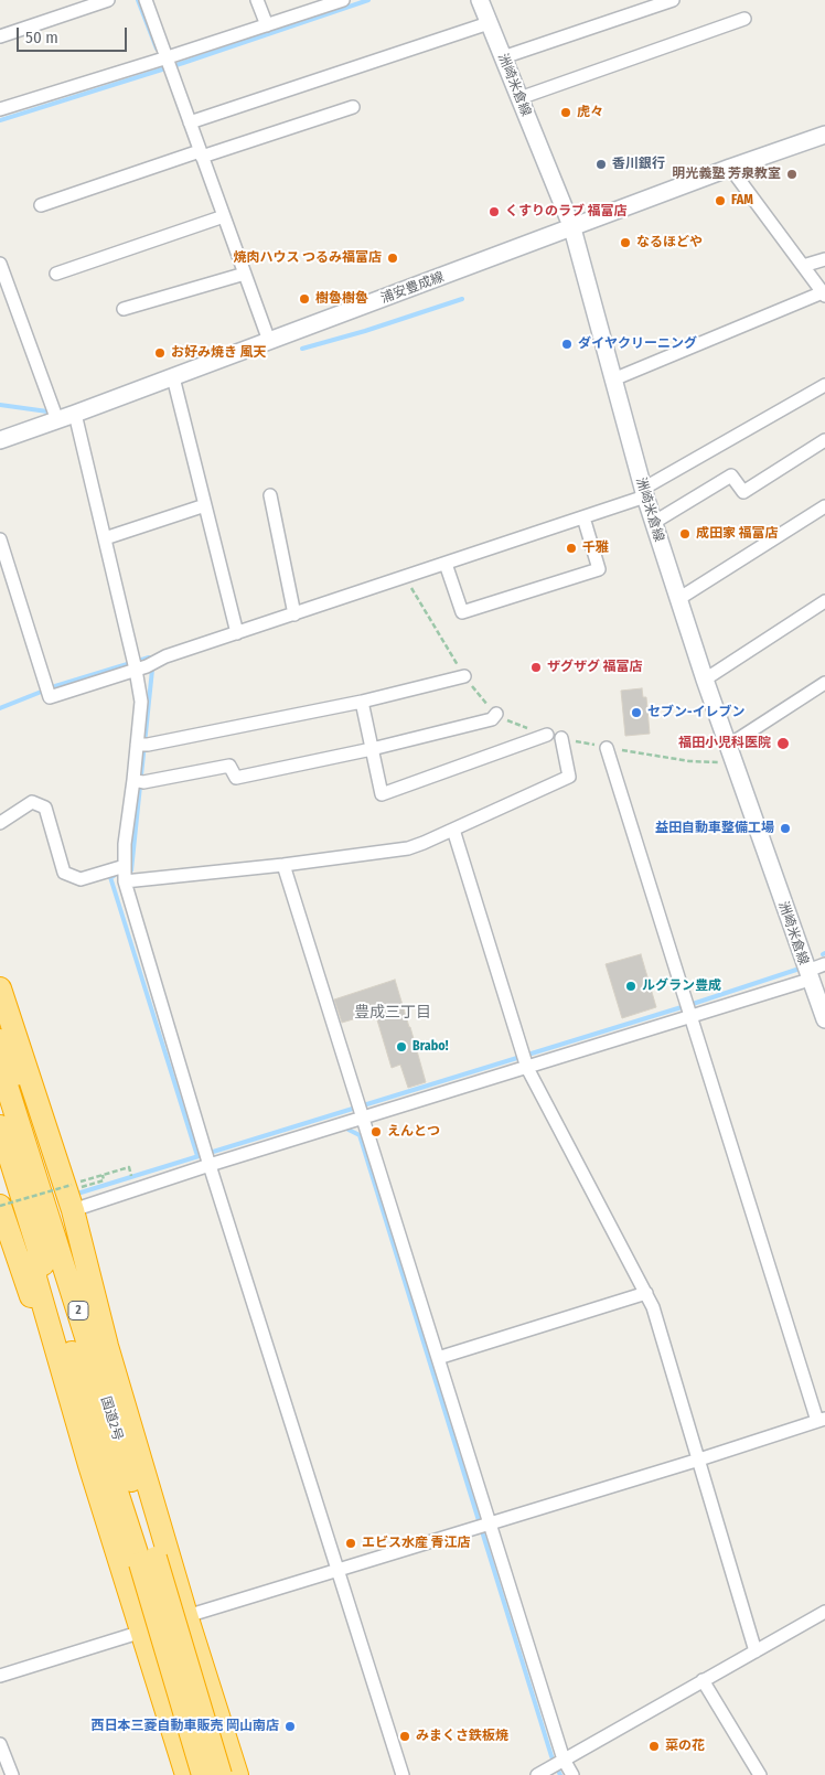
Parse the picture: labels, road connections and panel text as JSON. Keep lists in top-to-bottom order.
{
  "streets": {
    "highway": ["2", "国道2号"],
    "main road": ["洲崎米倉線", "浦安豊成線"]
  },
  "crossings": [
    ["洲崎米倉線", "浦安豊成線"]
  ],
  "districts": ["豊成三丁目"],
  "places": [
    "虎々",
    "香川銀行",
    "明光義塾 芳泉教室",
    "FAM",
    "くすりのラブ 福富店",
    "なるほどや",
    "焼肉ハウス つるみ福富店",
    "樹魯樹魯",
    "ダイヤクリーニング",
    "お好み焼き 風天",
    "成田家 福富店",
    "千雅",
    "ザグザグ 福富店",
    "セブン-イレブン",
    "福田小児科医院",
    "益田自動車整備工場",
    "ルグラン豊成",
    "Brabo!",
    "えんとつ",
    "エビス水産 青江店",
    "西日本三菱自動車販売 岡山南店",
    "みまくさ鉄板焼",
    "菜の花"
  ],
  "scale_bar": "50 m"
}
